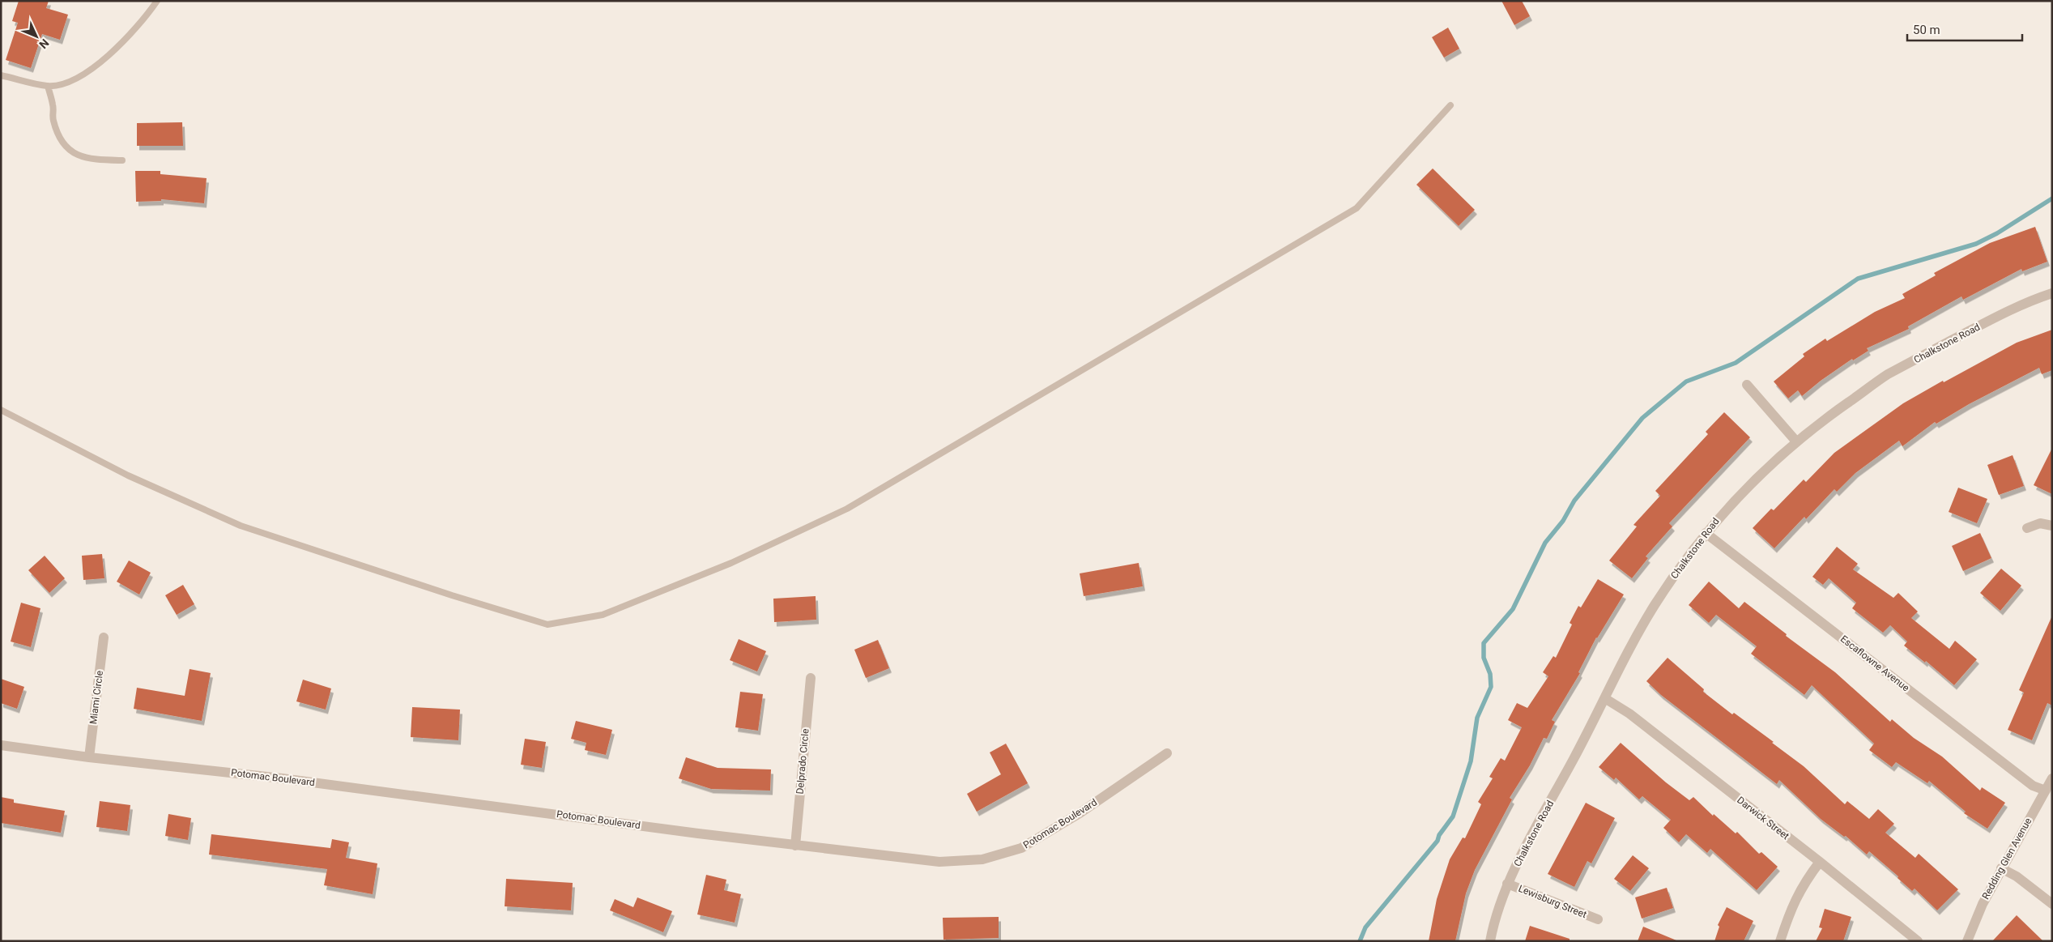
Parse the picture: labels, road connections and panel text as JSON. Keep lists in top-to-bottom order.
{
  "streets": {
    "street": [
      "Chalkstone Road",
      "Escaflowne Avenue",
      "Miami Circle",
      "Delprado Circle",
      "Potomac Boulevard",
      "Darwick Street",
      "Redding Glen Avenue",
      "Lewisburg Street"
    ]
  },
  "crossings": [
    ["Chalkstone Road", "Escaflowne Avenue"],
    ["Chalkstone Road", "Darwick Street"],
    ["Chalkstone Road", "Lewisburg Street"],
    ["Escaflowne Avenue", "Redding Glen Avenue"],
    ["Miami Circle", "Potomac Boulevard"],
    ["Delprado Circle", "Potomac Boulevard"]
  ],
  "scale_bar": "50 m",
  "north": "bottom right"
}
